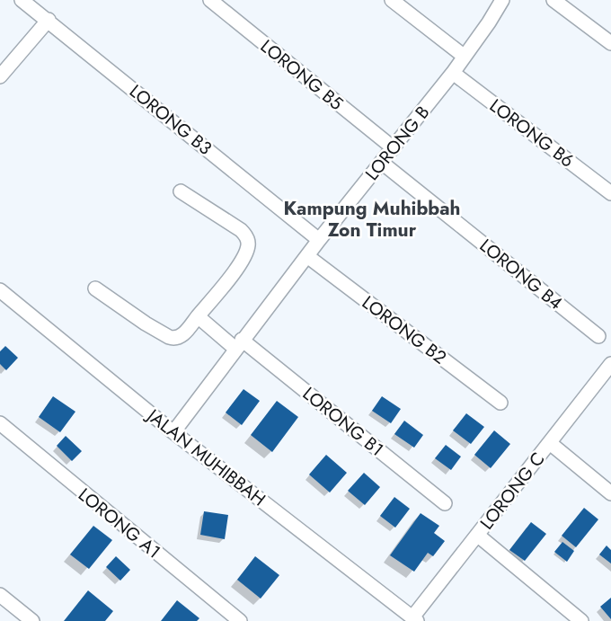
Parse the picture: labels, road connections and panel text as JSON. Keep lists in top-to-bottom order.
{
  "streets": {
    "street": [
      "LORONG B5",
      "LORONG B3",
      "LORONG B6",
      "LORONG B",
      "LORONG B4",
      "LORONG B2",
      "LORONG B1",
      "JALAN MUHIBBAH",
      "LORONG C",
      "LORONG A1"
    ]
  },
  "crossings": [
    ["LORONG B5", "LORONG B"],
    ["LORONG B3", "LORONG B"],
    ["LORONG B6", "LORONG B"],
    ["LORONG B", "LORONG B4"],
    ["LORONG B", "LORONG B2"],
    ["LORONG B", "LORONG B1"],
    ["LORONG B", "JALAN MUHIBBAH"],
    ["JALAN MUHIBBAH", "LORONG C"]
  ],
  "districts": ["Kampung Muhibbah Zon Timur"]
}
